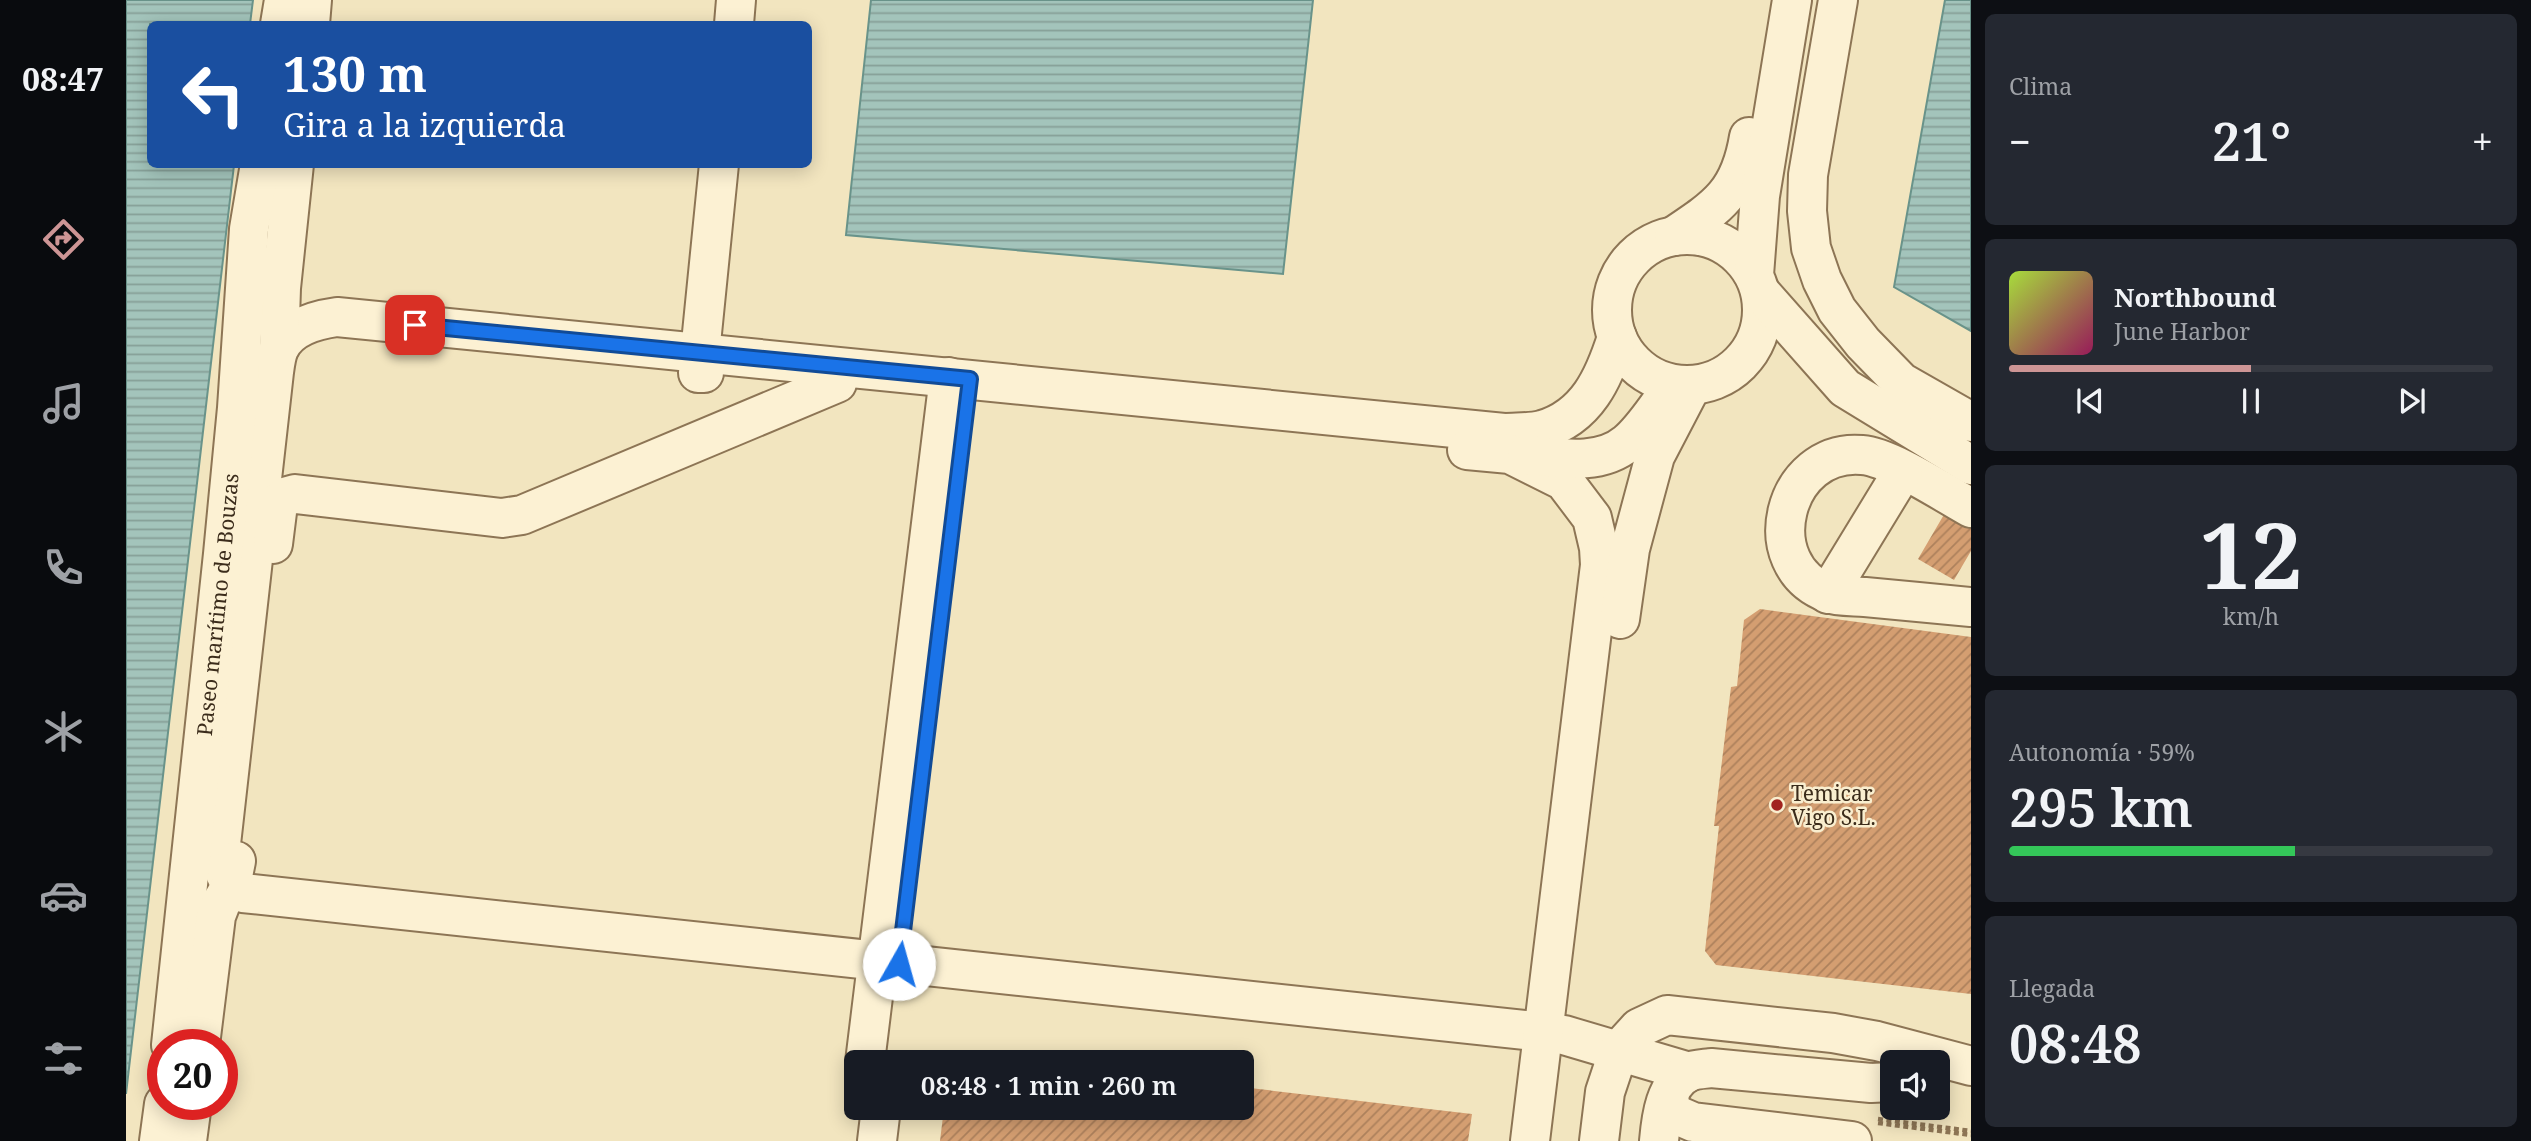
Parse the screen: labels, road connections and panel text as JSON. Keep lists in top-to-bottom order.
{
  "streets": {
    "street": ["Paseo marítimo de Bouzas"]
  },
  "places": ["Temicar Vigo S.L."],
  "page": {
    "tabs": "08:47",
    "tile": [
      "Clima",
      ["12", "km/h"],
      ["Autonomía · 59%", "295 km"],
      ["Llegada", "08:48"]
    ],
    "turn": ["130 m", "Gira a la izquierda"],
    "heat": ["−", "21°", "+"],
    "song": ["Northbound", "June Harbor"],
    "limit": "20",
    "trip": "08:48 · 1 min · 260 m"
  }
}
